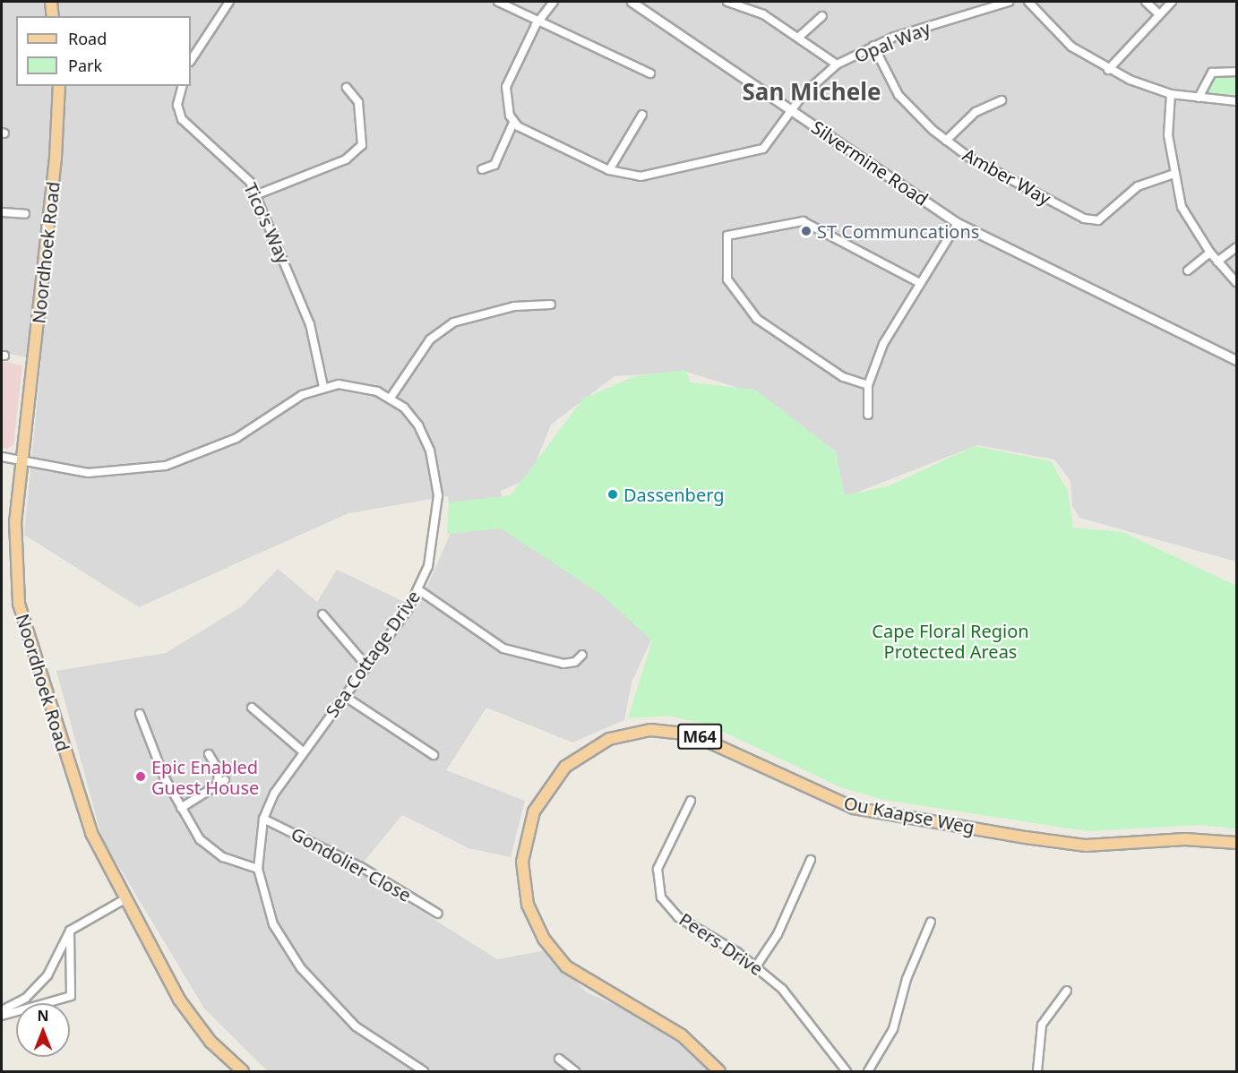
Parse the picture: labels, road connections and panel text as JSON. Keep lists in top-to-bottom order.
{
  "streets": {
    "main road": ["Noordhoek Road", "M64", "Ou Kaapse Weg"],
    "street": [
      "Opal Way",
      "Silvermine Road",
      "Amber Way",
      "Tico's Way",
      "Sea Cottage Drive",
      "Gondolier Close",
      "Peers Drive"
    ]
  },
  "crossings": [
    ["Opal Way", "Silvermine Road"],
    ["Opal Way", "Amber Way"],
    ["Tico's Way", "Sea Cottage Drive"],
    ["Noordhoek Road", "Sea Cottage Drive"],
    ["Sea Cottage Drive", "Gondolier Close"]
  ],
  "districts": ["San Michele"],
  "parks": ["Cape Floral Region Protected Areas"],
  "places": ["ST Communcations", "Dassenberg", "Epic Enabled Guest House"],
  "legend": ["Road", "Park"],
  "north": "top"
}
